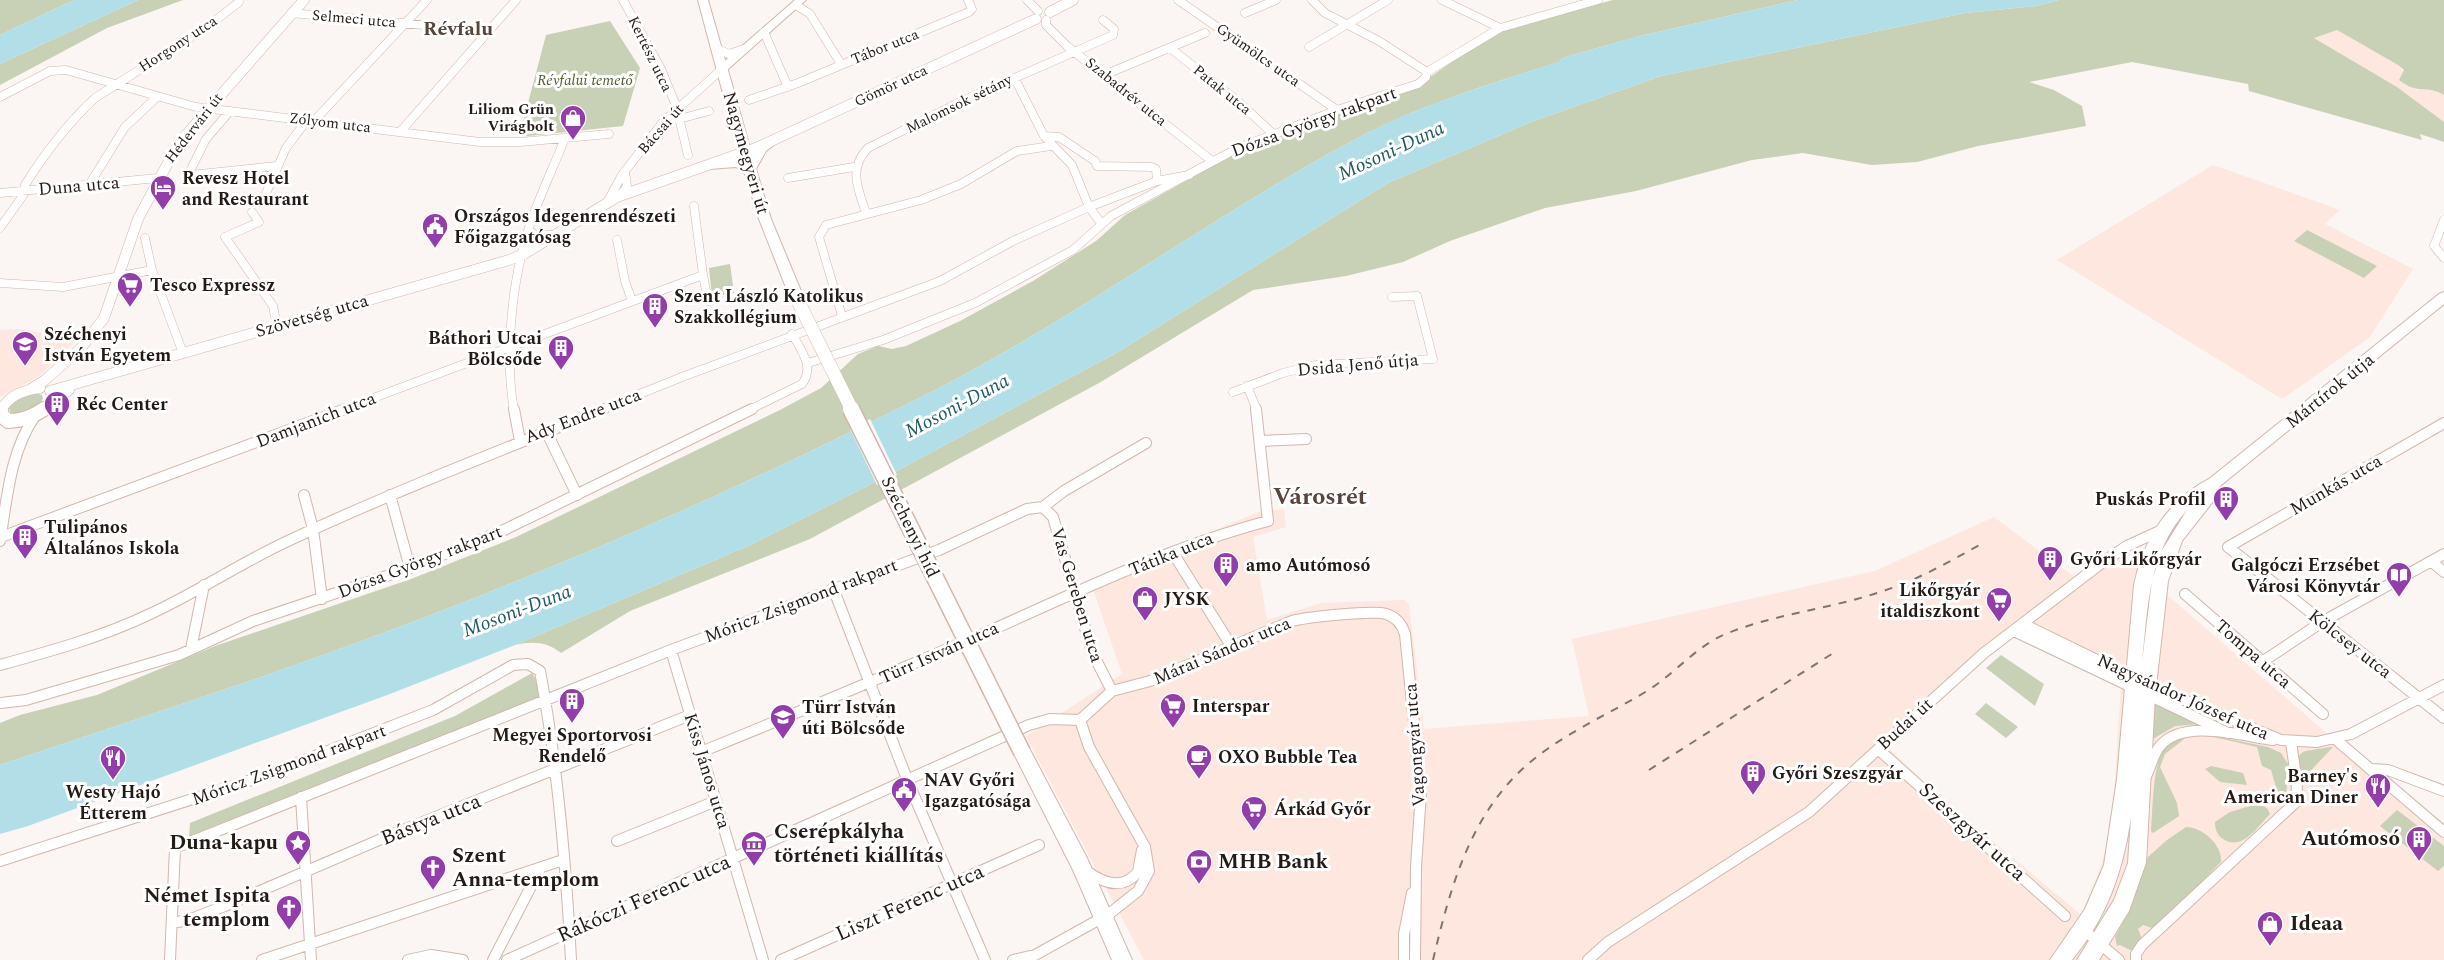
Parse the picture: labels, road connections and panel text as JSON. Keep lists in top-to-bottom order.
{
  "streets": {
    "main road": [
      "Bácsai út",
      "Nagymegyeri út",
      "Mártírok útja",
      "Széchenyi híd"
    ],
    "street": [
      "Selmeci utca",
      "Horgony utca",
      "Tábor utca",
      "Kertész utca",
      "Gyümölcs utca",
      "Gömör utca",
      "Patak utca",
      "Szabadrév utca",
      "Malomsok sétány",
      "Dózsa György rakpart",
      "Zólyom utca",
      "Hédervári út",
      "Duna utca",
      "Szövetség utca",
      "Dsida Jenő útja",
      "Ady Endre utca",
      "Damjanich utca",
      "Munkás utca",
      "Tátika utca",
      "Vas Gereben utca",
      "Móricz Zsigmond rakpart",
      "Kölcsey utca",
      "Márai Sándor utca",
      "Türr István utca",
      "Tompa utca",
      "Nagysándor József utca",
      "Budai út",
      "Vagongyár utca",
      "Kiss János utca",
      "Bástya utca",
      "Szeszgyár utca",
      "Rákóczi Ferenc utca",
      "Liszt Ferenc utca"
    ]
  },
  "crossings": [
    ["Selmeci utca", "Hédervári út"],
    ["Horgony utca", "Zólyom utca"],
    ["Horgony utca", "Duna utca"],
    ["Kertész utca", "Bácsai út"],
    ["Gyümölcs utca", "Dózsa György rakpart"],
    ["Gömör utca", "Szabadrév utca"],
    ["Gömör utca", "Bácsai út"],
    ["Gömör utca", "Nagymegyeri út"],
    ["Patak utca", "Dózsa György rakpart"],
    ["Szabadrév utca", "Malomsok sétány"],
    ["Szabadrév utca", "Dózsa György rakpart"],
    ["Dózsa György rakpart", "Ady Endre utca"],
    ["Zólyom utca", "Hédervári út"],
    ["Hédervári út", "Duna utca"],
    ["Hédervári út", "Szövetség utca"],
    ["Bácsai út", "Nagymegyeri út"],
    ["Bácsai út", "Szövetség utca"],
    ["Nagymegyeri út", "Széchenyi híd"],
    ["Mártírok útja", "Nagysándor József utca"],
    ["Mártírok útja", "Budai út"],
    ["Munkás utca", "Kölcsey utca"],
    ["Tátika utca", "Vas Gereben utca"],
    ["Tátika utca", "Türr István utca"],
    ["Vas Gereben utca", "Móricz Zsigmond rakpart"],
    ["Vas Gereben utca", "Márai Sándor utca"],
    ["Vas Gereben utca", "Türr István utca"],
    ["Móricz Zsigmond rakpart", "Kiss János utca"],
    ["Móricz Zsigmond rakpart", "Bástya utca"],
    ["Kölcsey utca", "Nagysándor József utca"],
    ["Márai Sándor utca", "Vagongyár utca"],
    ["Türr István utca", "Kiss János utca"],
    ["Budai út", "Szeszgyár utca"],
    ["Kiss János utca", "Bástya utca"],
    ["Kiss János utca", "Rákóczi Ferenc utca"]
  ],
  "districts": ["Révfalu", "Városrét"],
  "water": ["Mosoni-Duna"],
  "parks": ["Révfalui temető"],
  "places": {
    "shop": ["Liliom Grün Virágbolt", "JYSK", "Ideaa"],
    "hotel": ["Revesz Hotel and Restaurant"],
    "public building": ["Országos Idegenrendészeti Főigazgatósag", "NAV Győri Igazgatósága"],
    "supermarket": [
      "Tesco Expressz",
      "Likőrgyár italdiszkont",
      "Interspar",
      "Árkád Győr"
    ],
    "building": [
      "Szent László Katolikus Szakkollégium",
      "Báthori Utcai Bölcsőde",
      "Réc Center",
      "Puskás Profil",
      "Tulipános Általános Iskola",
      "Győri Likőrgyár",
      "amo Autómosó",
      "Megyei Sportorvosi Rendelő",
      "Győri Szeszgyár",
      "Autómosó"
    ],
    "school or university": ["Széchenyi István Egyetem", "Türr István úti Bölcsőde"],
    "library": ["Galgóczi Erzsébet Városi Könyvtár"],
    "cafe": ["OXO Bubble Tea"],
    "restaurant": ["Westy Hajó Étterem", "Barney's American Diner"],
    "place": ["Duna-kapu"],
    "museum": ["Cserépkályha történeti kiállítás"],
    "bank": ["MHB Bank"],
    "church": ["Szent Anna-templom", "Német Ispita templom"]
  }
}
